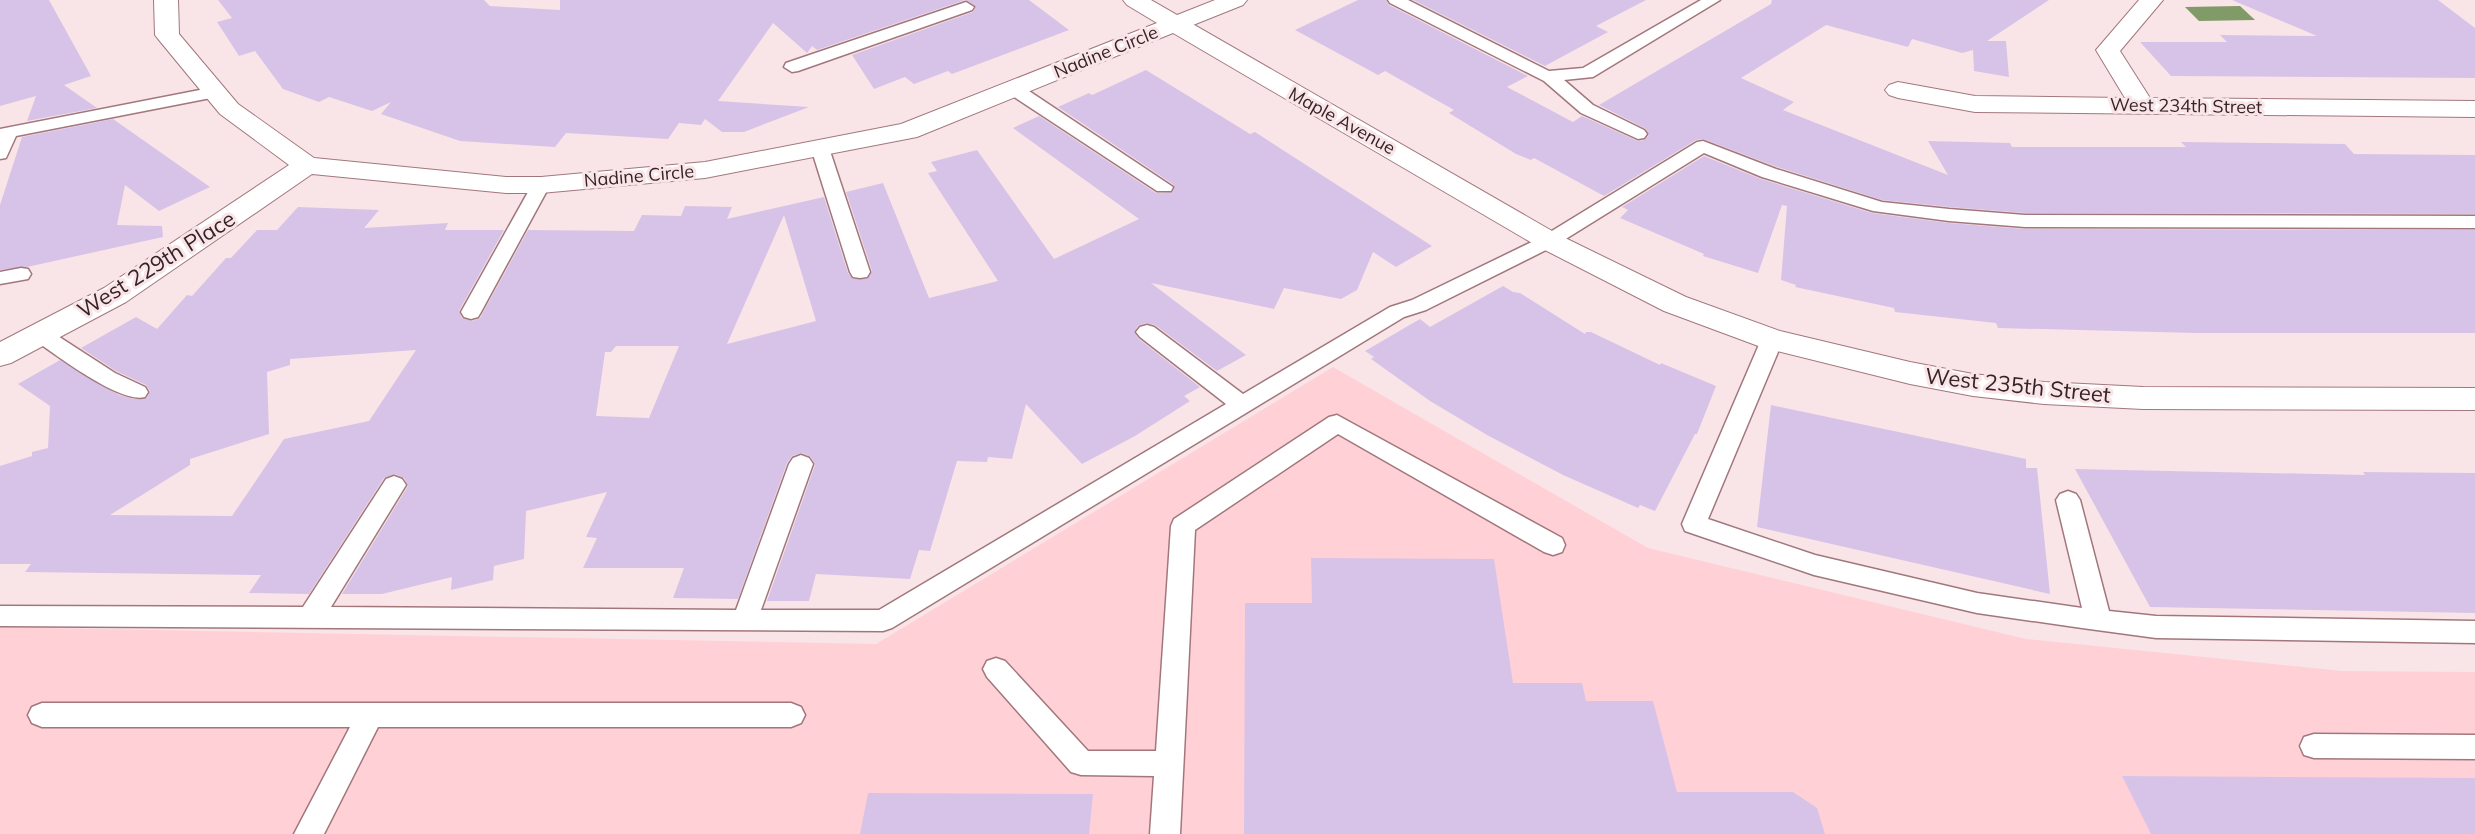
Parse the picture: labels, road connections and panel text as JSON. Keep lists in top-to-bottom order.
{
  "streets": {
    "street": [
      "Nadine Circle",
      "West 234th Street",
      "Maple Avenue",
      "West 229th Place",
      "West 235th Street"
    ]
  },
  "crossings": [
    ["Nadine Circle", "Maple Avenue"],
    ["Nadine Circle", "West 229th Place"],
    ["Maple Avenue", "West 235th Street"]
  ]
}
